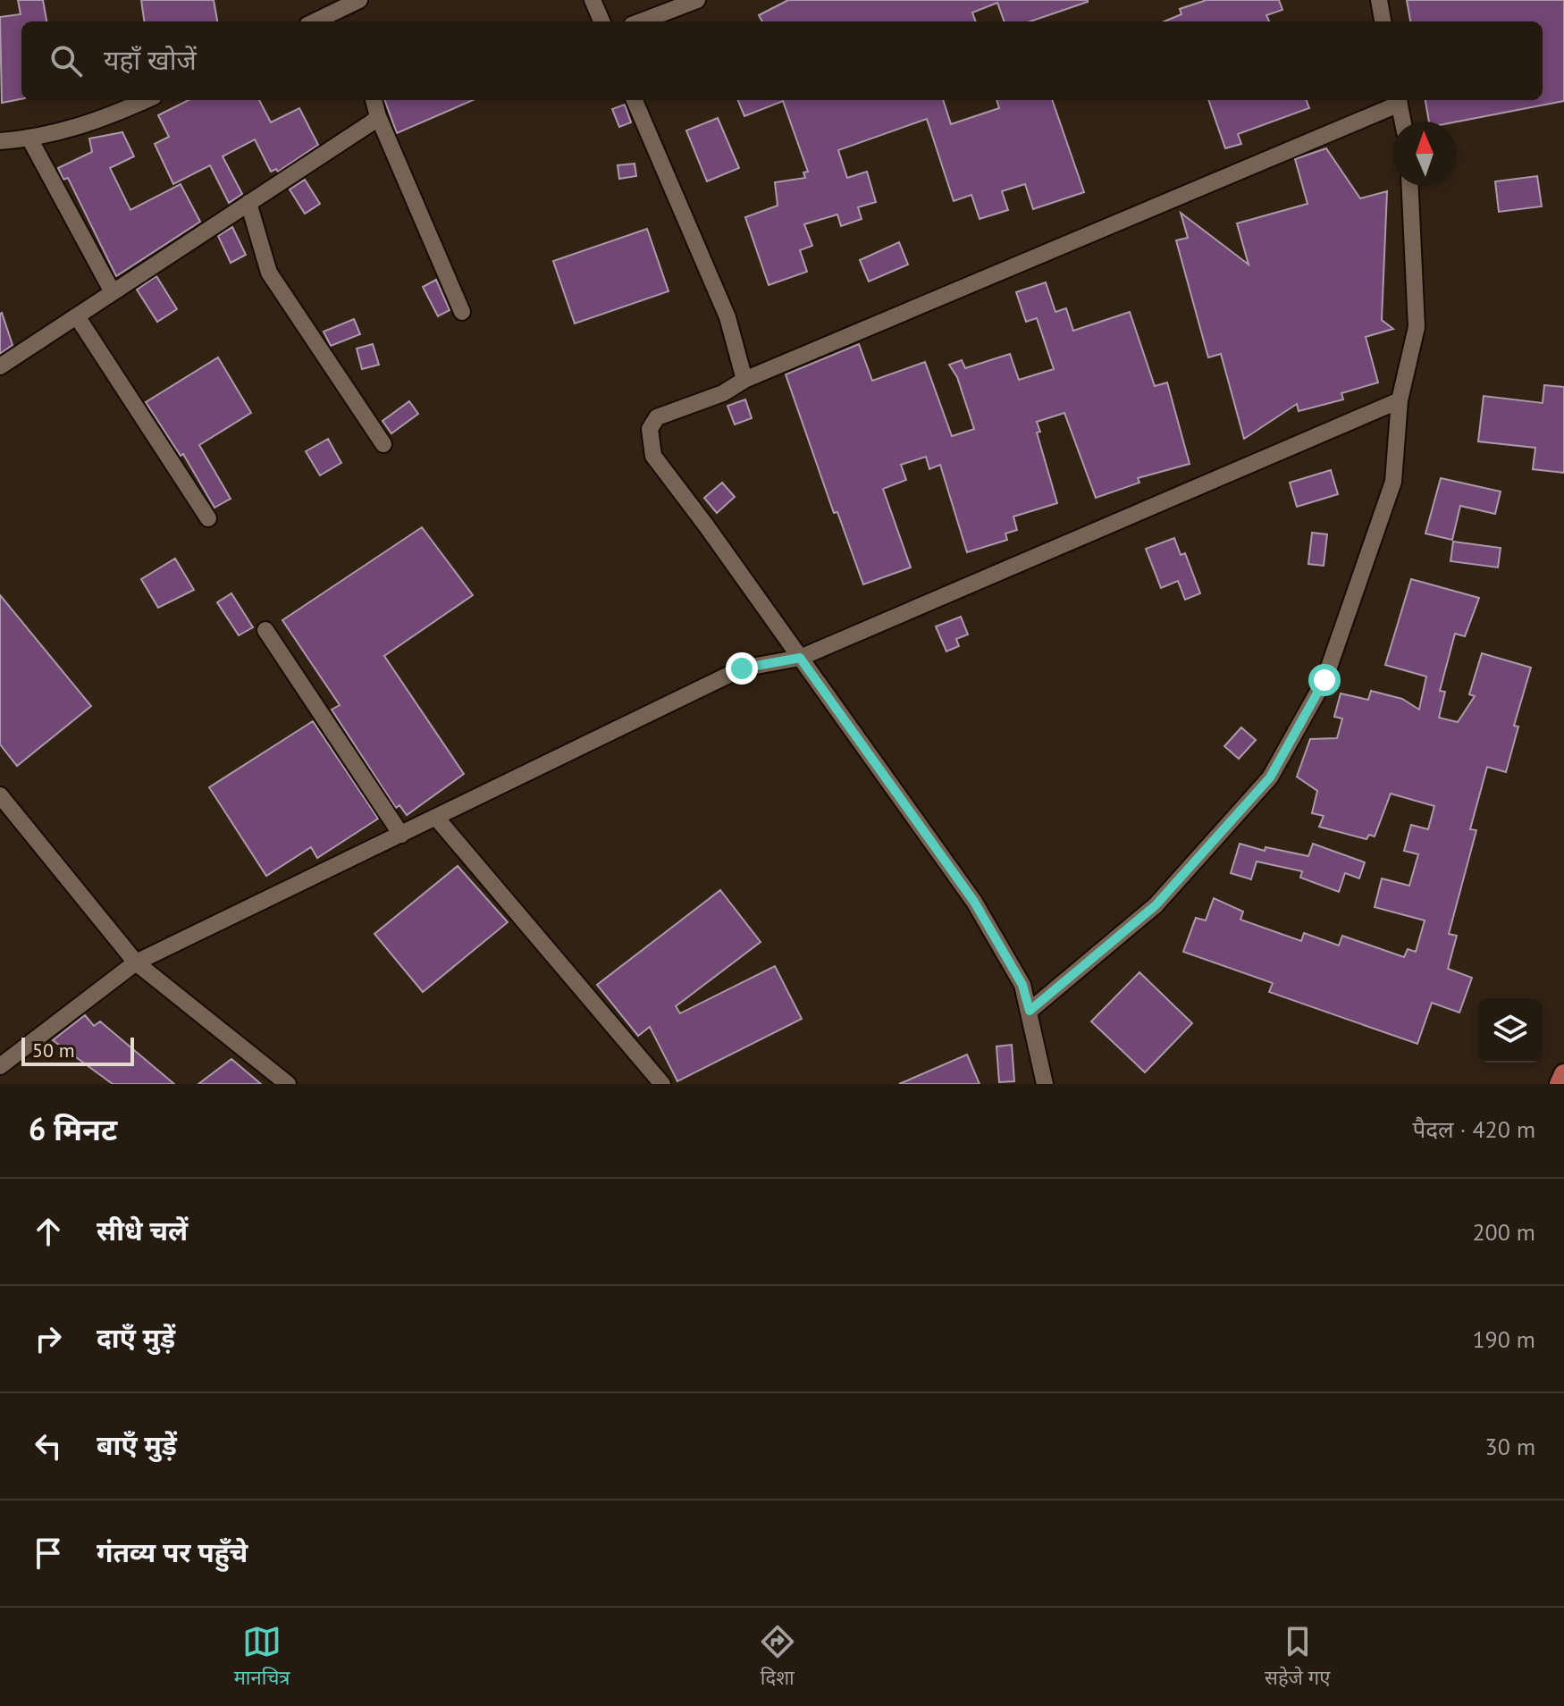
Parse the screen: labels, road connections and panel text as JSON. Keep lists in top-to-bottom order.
{
  "scale_bar": "50 m",
  "north": "top",
  "page": {
    "search": "यहाँ खोजें",
    "scale": "50 m",
    "heading": ["6 मिनट", "पैदल · 420 m"],
    "list": [
      ["सीधे चलें", "200 m"],
      ["दाएँ मुड़ें", "190 m"],
      ["बाएँ मुड़ें", "30 m"],
      "गंतव्य पर पहुँचे"
    ],
    "nav": ["मानचित्र", "दिशा", "सहेजे गए"]
  }
}
